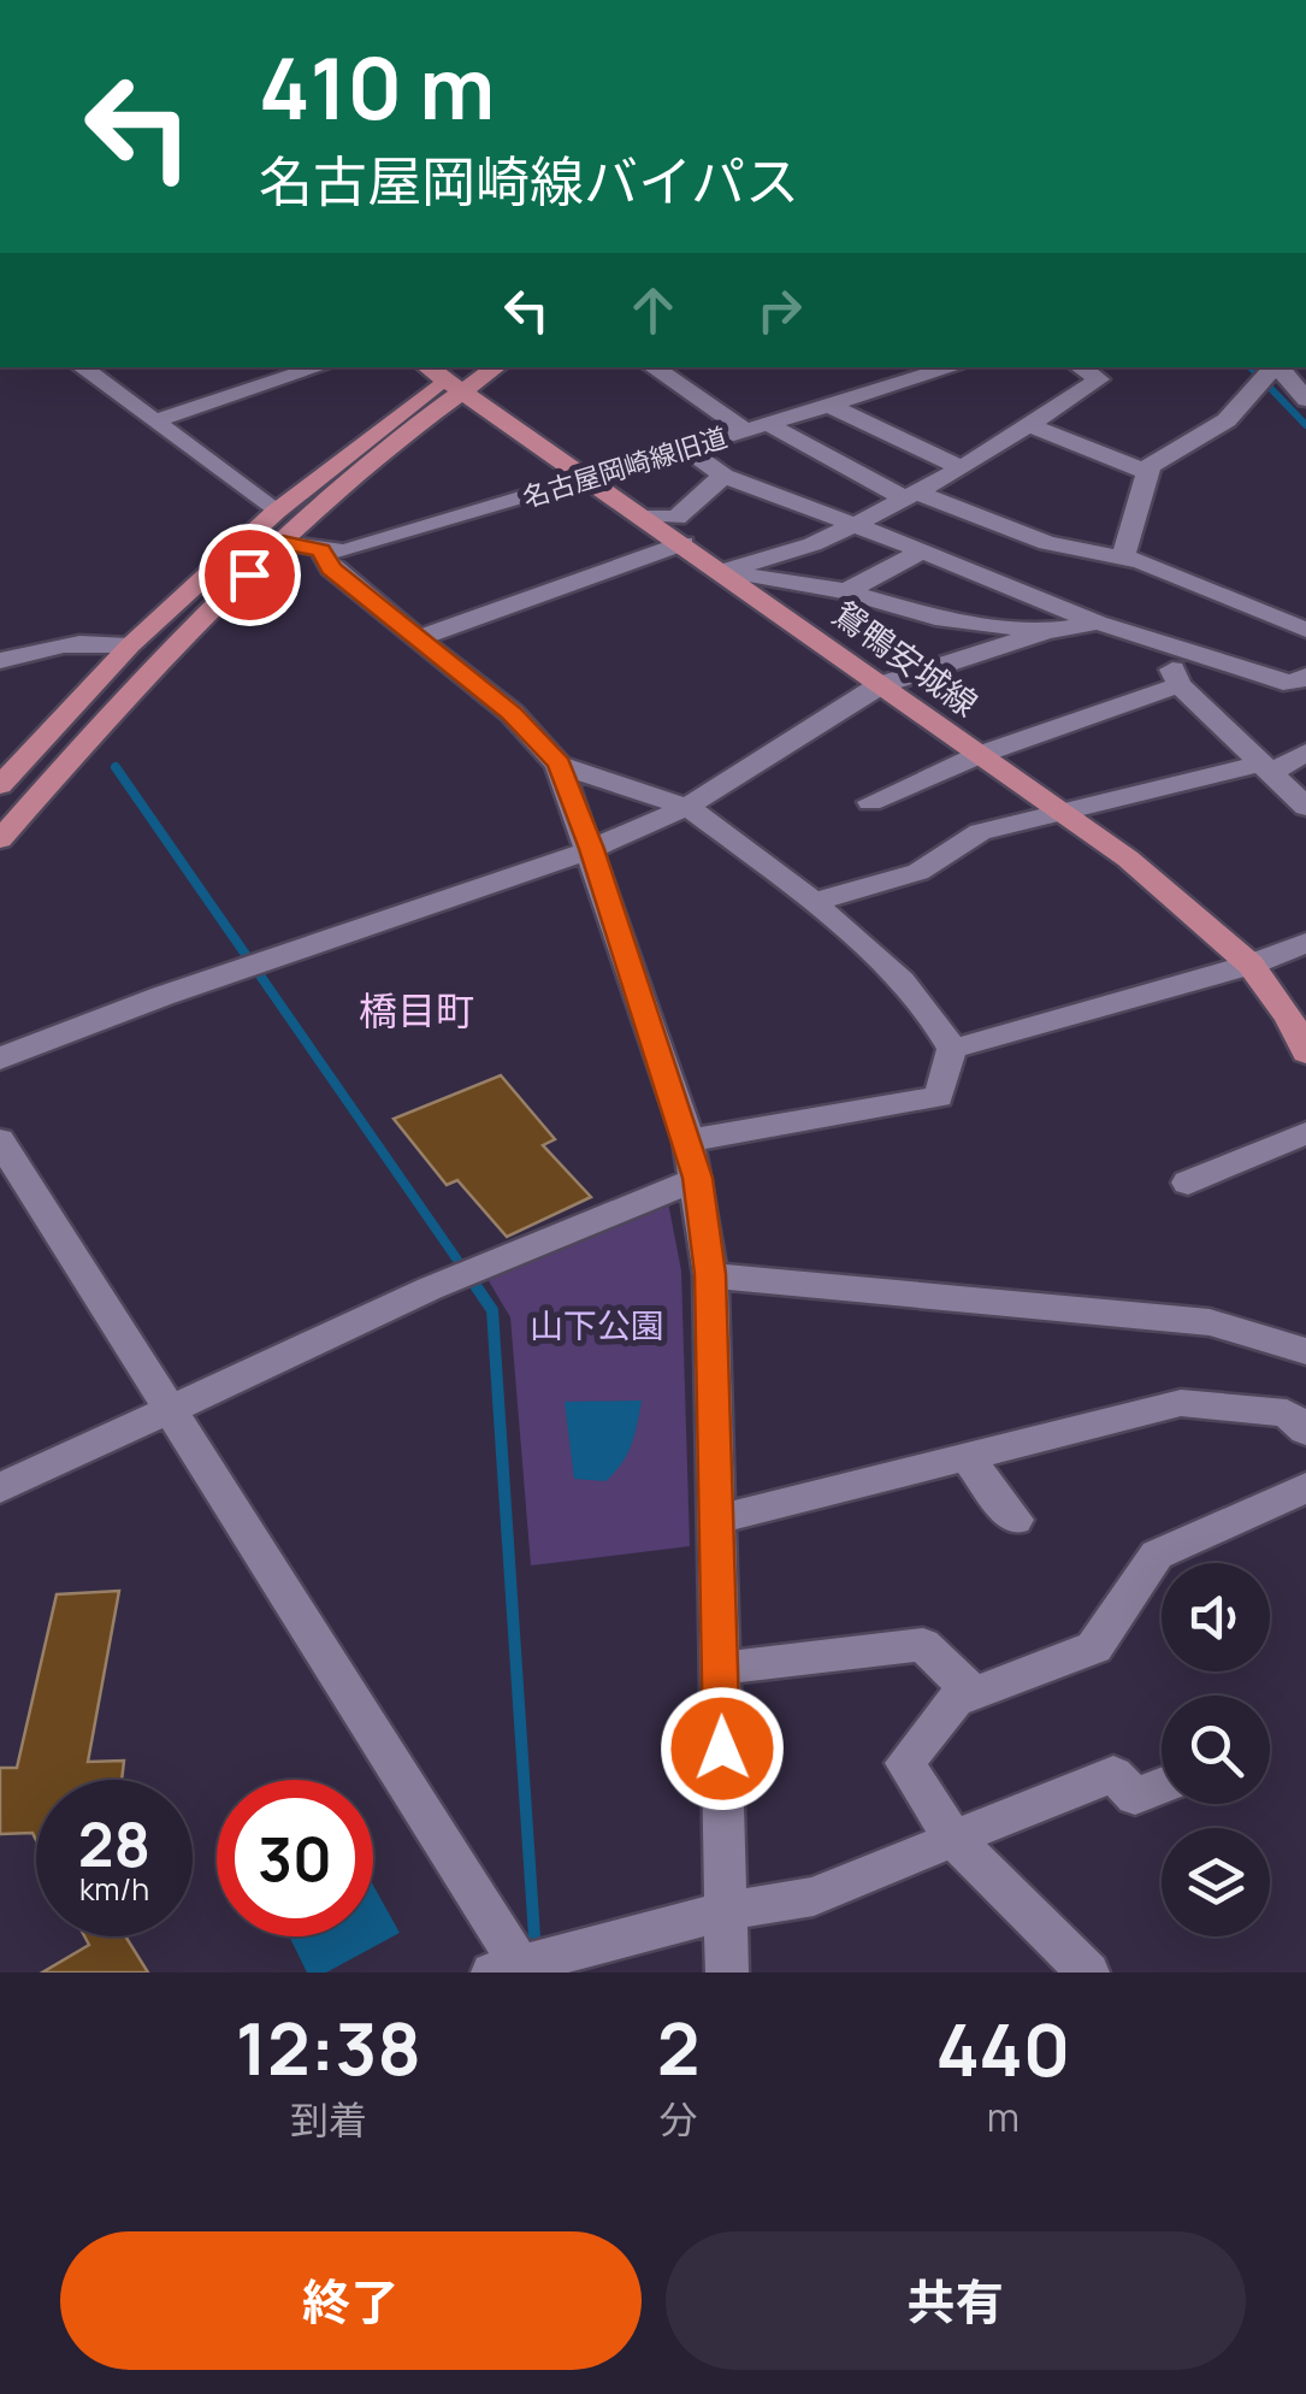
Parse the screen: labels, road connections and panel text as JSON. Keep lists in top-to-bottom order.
{
  "streets": {
    "main road": ["鴛鴨安城線"],
    "street": ["名古屋岡崎線旧道"]
  },
  "crossings": [
    ["名古屋岡崎線旧道", "鴛鴨安城線"]
  ],
  "districts": ["橋目町"],
  "parks": ["山下公園"],
  "page": {
    "turn": ["410 m", "名古屋岡崎線バイパス"],
    "speed": "28 km/h",
    "limit": "30",
    "eta": [
      "12:38",
      "到着",
      "2",
      "分",
      "440",
      "m"
    ],
    "buttons": ["終了", "共有"]
  }
}
